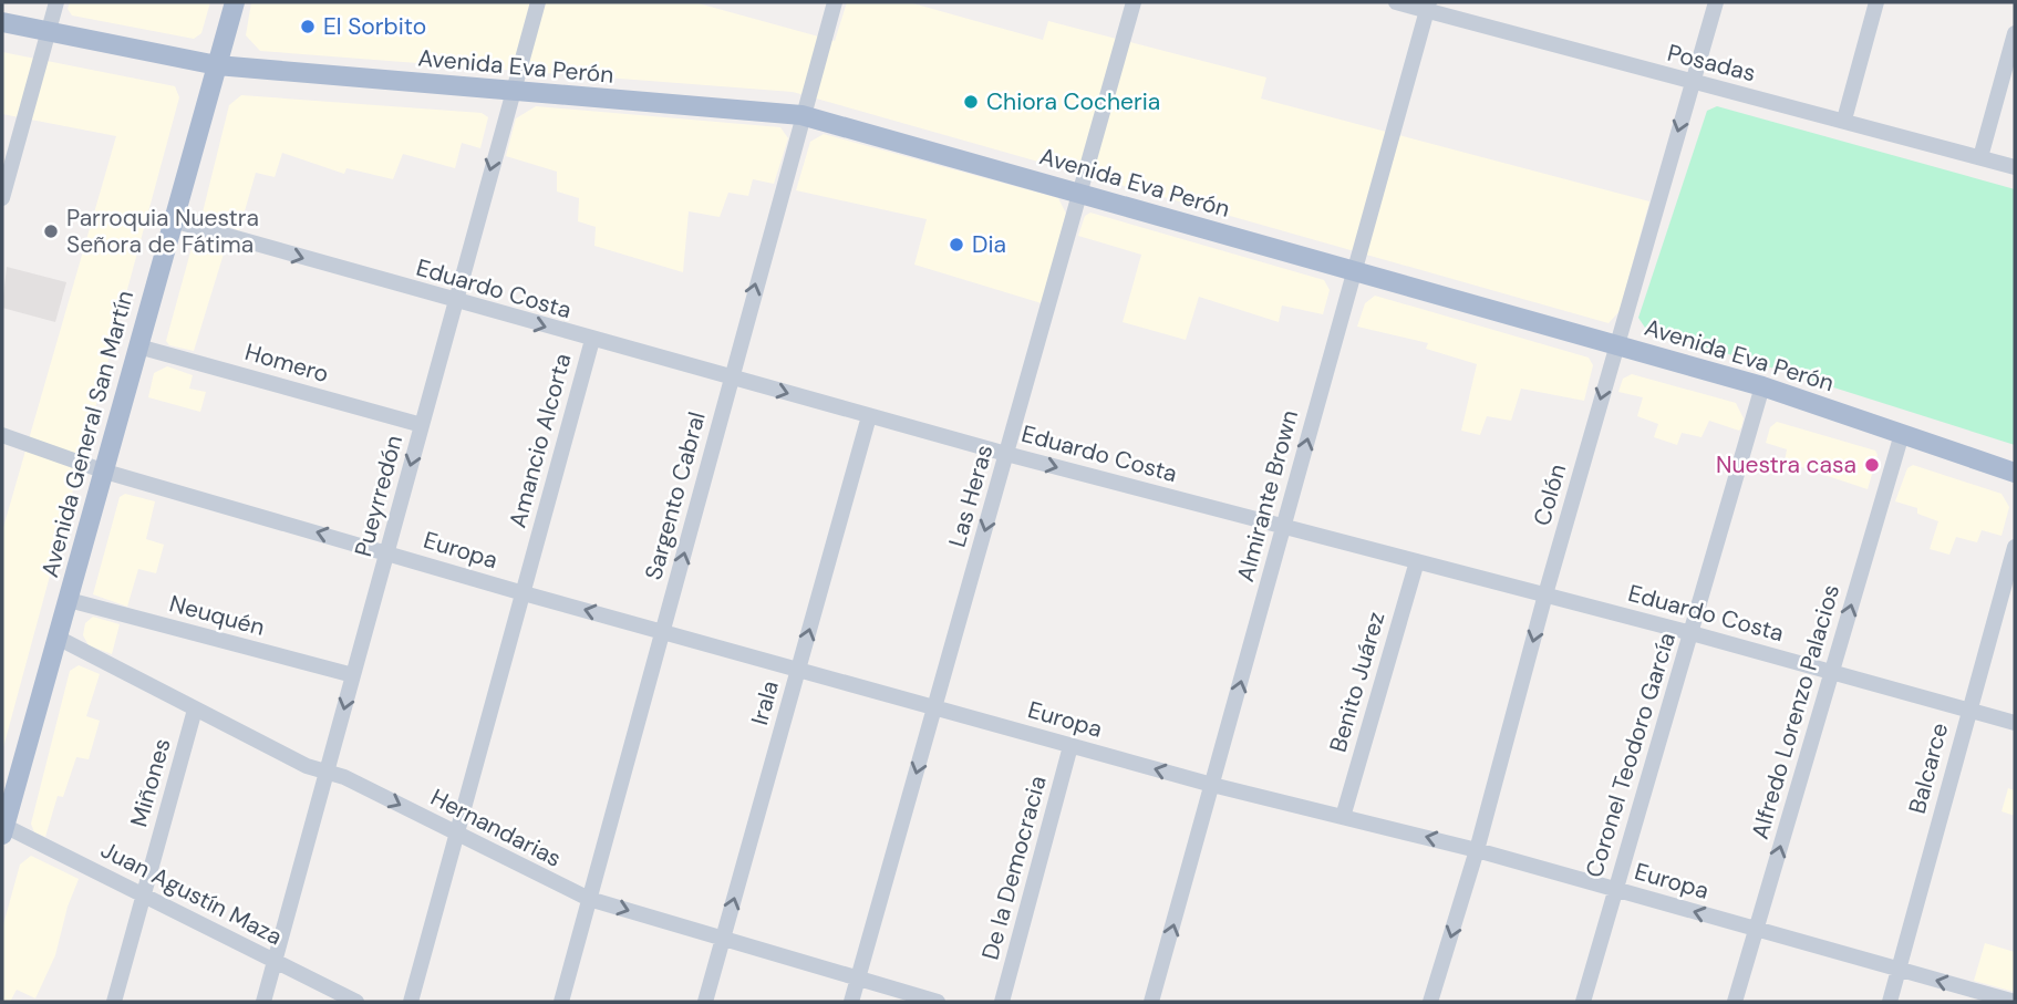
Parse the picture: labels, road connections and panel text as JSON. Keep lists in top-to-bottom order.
{
  "streets": {
    "main road": ["Avenida Eva Perón", "Avenida General San Martín"],
    "street": [
      "Posadas",
      "Eduardo Costa",
      "Homero",
      "Amancio Alcorta",
      "Colón",
      "Pueyrredón",
      "Sargento Cabral",
      "Las Heras",
      "Almirante Brown",
      "Europa",
      "Neuquén",
      "Benito Juárez",
      "Irala",
      "Alfredo Lorenzo Palacios",
      "Coronel Teodoro García",
      "Balcarce",
      "Miñones",
      "Hernandarias",
      "De la Democracia",
      "Juan Agustín Maza"
    ]
  },
  "crossings": [
    ["Posadas", "Colón"],
    ["Posadas", "Almirante Brown"],
    ["Avenida Eva Perón", "Avenida General San Martín"],
    ["Avenida Eva Perón", "Colón"],
    ["Avenida Eva Perón", "Pueyrredón"],
    ["Avenida Eva Perón", "Sargento Cabral"],
    ["Avenida Eva Perón", "Las Heras"],
    ["Avenida Eva Perón", "Almirante Brown"],
    ["Avenida Eva Perón", "Alfredo Lorenzo Palacios"],
    ["Avenida Eva Perón", "Coronel Teodoro García"],
    ["Eduardo Costa", "Avenida General San Martín"],
    ["Eduardo Costa", "Amancio Alcorta"],
    ["Eduardo Costa", "Colón"],
    ["Eduardo Costa", "Pueyrredón"],
    ["Eduardo Costa", "Sargento Cabral"],
    ["Eduardo Costa", "Las Heras"],
    ["Eduardo Costa", "Almirante Brown"],
    ["Eduardo Costa", "Benito Juárez"],
    ["Eduardo Costa", "Irala"],
    ["Eduardo Costa", "Alfredo Lorenzo Palacios"],
    ["Eduardo Costa", "Coronel Teodoro García"],
    ["Eduardo Costa", "Balcarce"],
    ["Homero", "Avenida General San Martín"],
    ["Homero", "Pueyrredón"],
    ["Avenida General San Martín", "Europa"],
    ["Avenida General San Martín", "Neuquén"],
    ["Avenida General San Martín", "Hernandarias"],
    ["Avenida General San Martín", "Juan Agustín Maza"],
    ["Amancio Alcorta", "Europa"],
    ["Amancio Alcorta", "Hernandarias"],
    ["Colón", "Europa"],
    ["Pueyrredón", "Europa"],
    ["Pueyrredón", "Neuquén"],
    ["Pueyrredón", "Hernandarias"],
    ["Pueyrredón", "Juan Agustín Maza"],
    ["Sargento Cabral", "Europa"],
    ["Sargento Cabral", "Hernandarias"],
    ["Las Heras", "Europa"],
    ["Las Heras", "Hernandarias"],
    ["Almirante Brown", "Europa"],
    ["Europa", "Benito Juárez"],
    ["Europa", "Irala"],
    ["Europa", "Alfredo Lorenzo Palacios"],
    ["Europa", "Coronel Teodoro García"],
    ["Europa", "Balcarce"],
    ["Europa", "De la Democracia"],
    ["Irala", "Hernandarias"],
    ["Miñones", "Hernandarias"],
    ["Miñones", "Juan Agustín Maza"]
  ],
  "one_way": [
    "Eduardo Costa",
    "Colón",
    "Pueyrredón",
    "Sargento Cabral",
    "Las Heras",
    "Almirante Brown",
    "Europa",
    "Irala",
    "Alfredo Lorenzo Palacios"
  ],
  "places": [
    "El Sorbito",
    "Chiora Cocheria",
    "Parroquia Nuestra Señora de Fátima",
    "Dia",
    "Nuestra casa"
  ]
}
